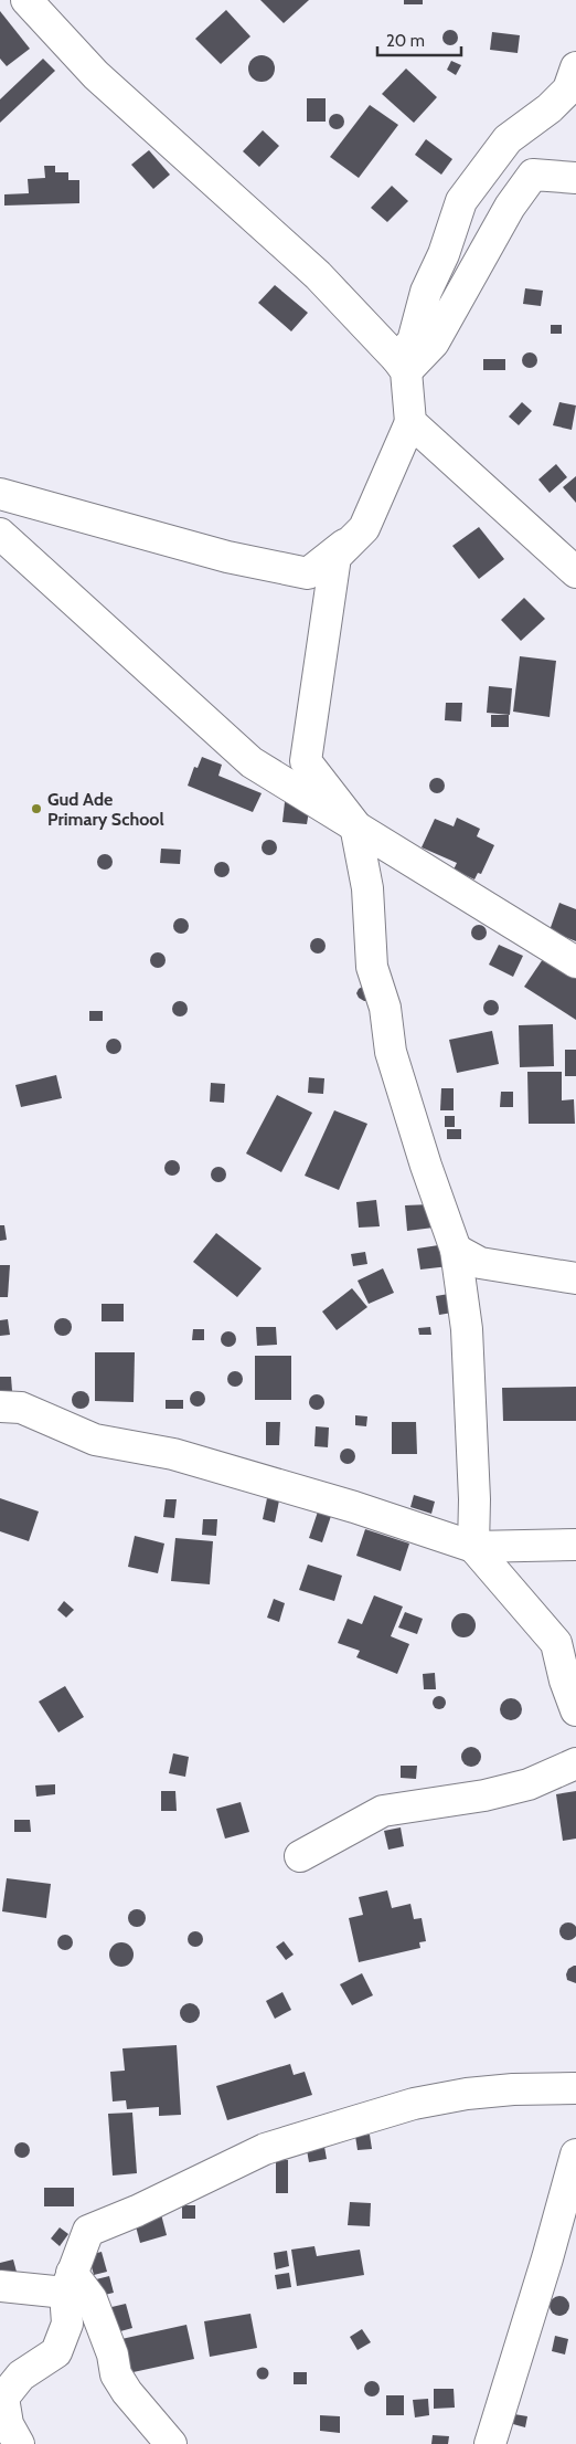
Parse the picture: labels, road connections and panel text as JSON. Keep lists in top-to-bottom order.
{
  "places": ["Gud Ade Primary School"],
  "scale_bar": "20 m"
}
